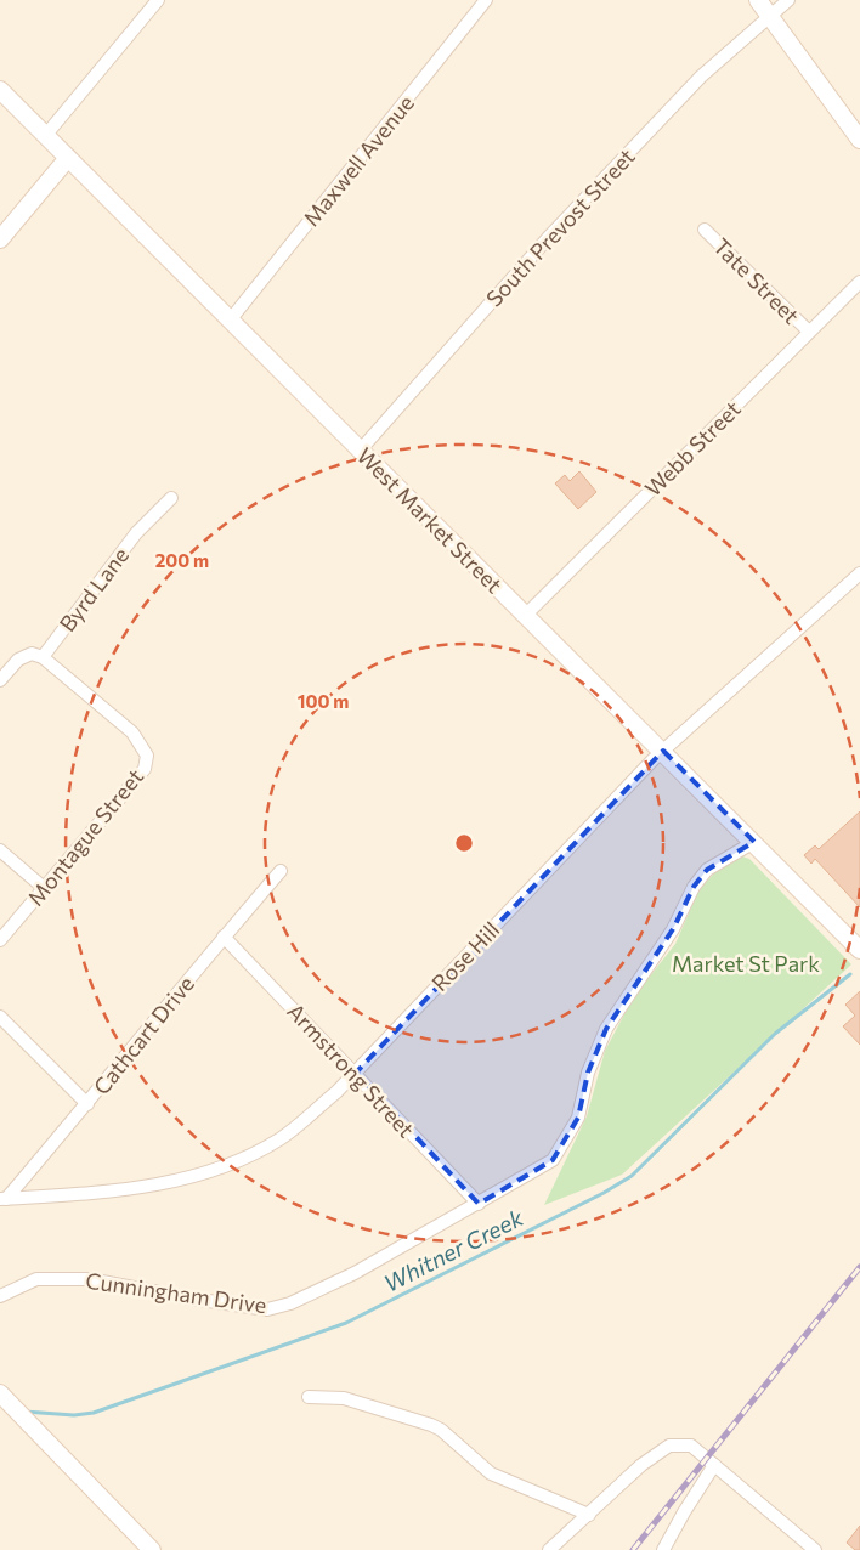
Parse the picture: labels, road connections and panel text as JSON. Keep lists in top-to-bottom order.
{
  "streets": {
    "street": [
      "Maxwell Avenue",
      "South Prevost Street",
      "Tate Street",
      "Webb Street",
      "West Market Street",
      "Byrd Lane",
      "Montague Street",
      "Rose Hill",
      "Cathcart Drive",
      "Armstrong Street",
      "Cunningham Drive"
    ]
  },
  "crossings": [
    ["Maxwell Avenue", "West Market Street"],
    ["South Prevost Street", "West Market Street"],
    ["Tate Street", "Webb Street"],
    ["Webb Street", "West Market Street"],
    ["West Market Street", "Rose Hill"],
    ["West Market Street", "Cunningham Drive"],
    ["Byrd Lane", "Montague Street"],
    ["Rose Hill", "Cathcart Drive"],
    ["Rose Hill", "Armstrong Street"],
    ["Cathcart Drive", "Armstrong Street"],
    ["Armstrong Street", "Cunningham Drive"]
  ],
  "water": ["Whitner Creek"],
  "parks": ["Market St Park"],
  "rings": ["200 m", "100 m"]
}
